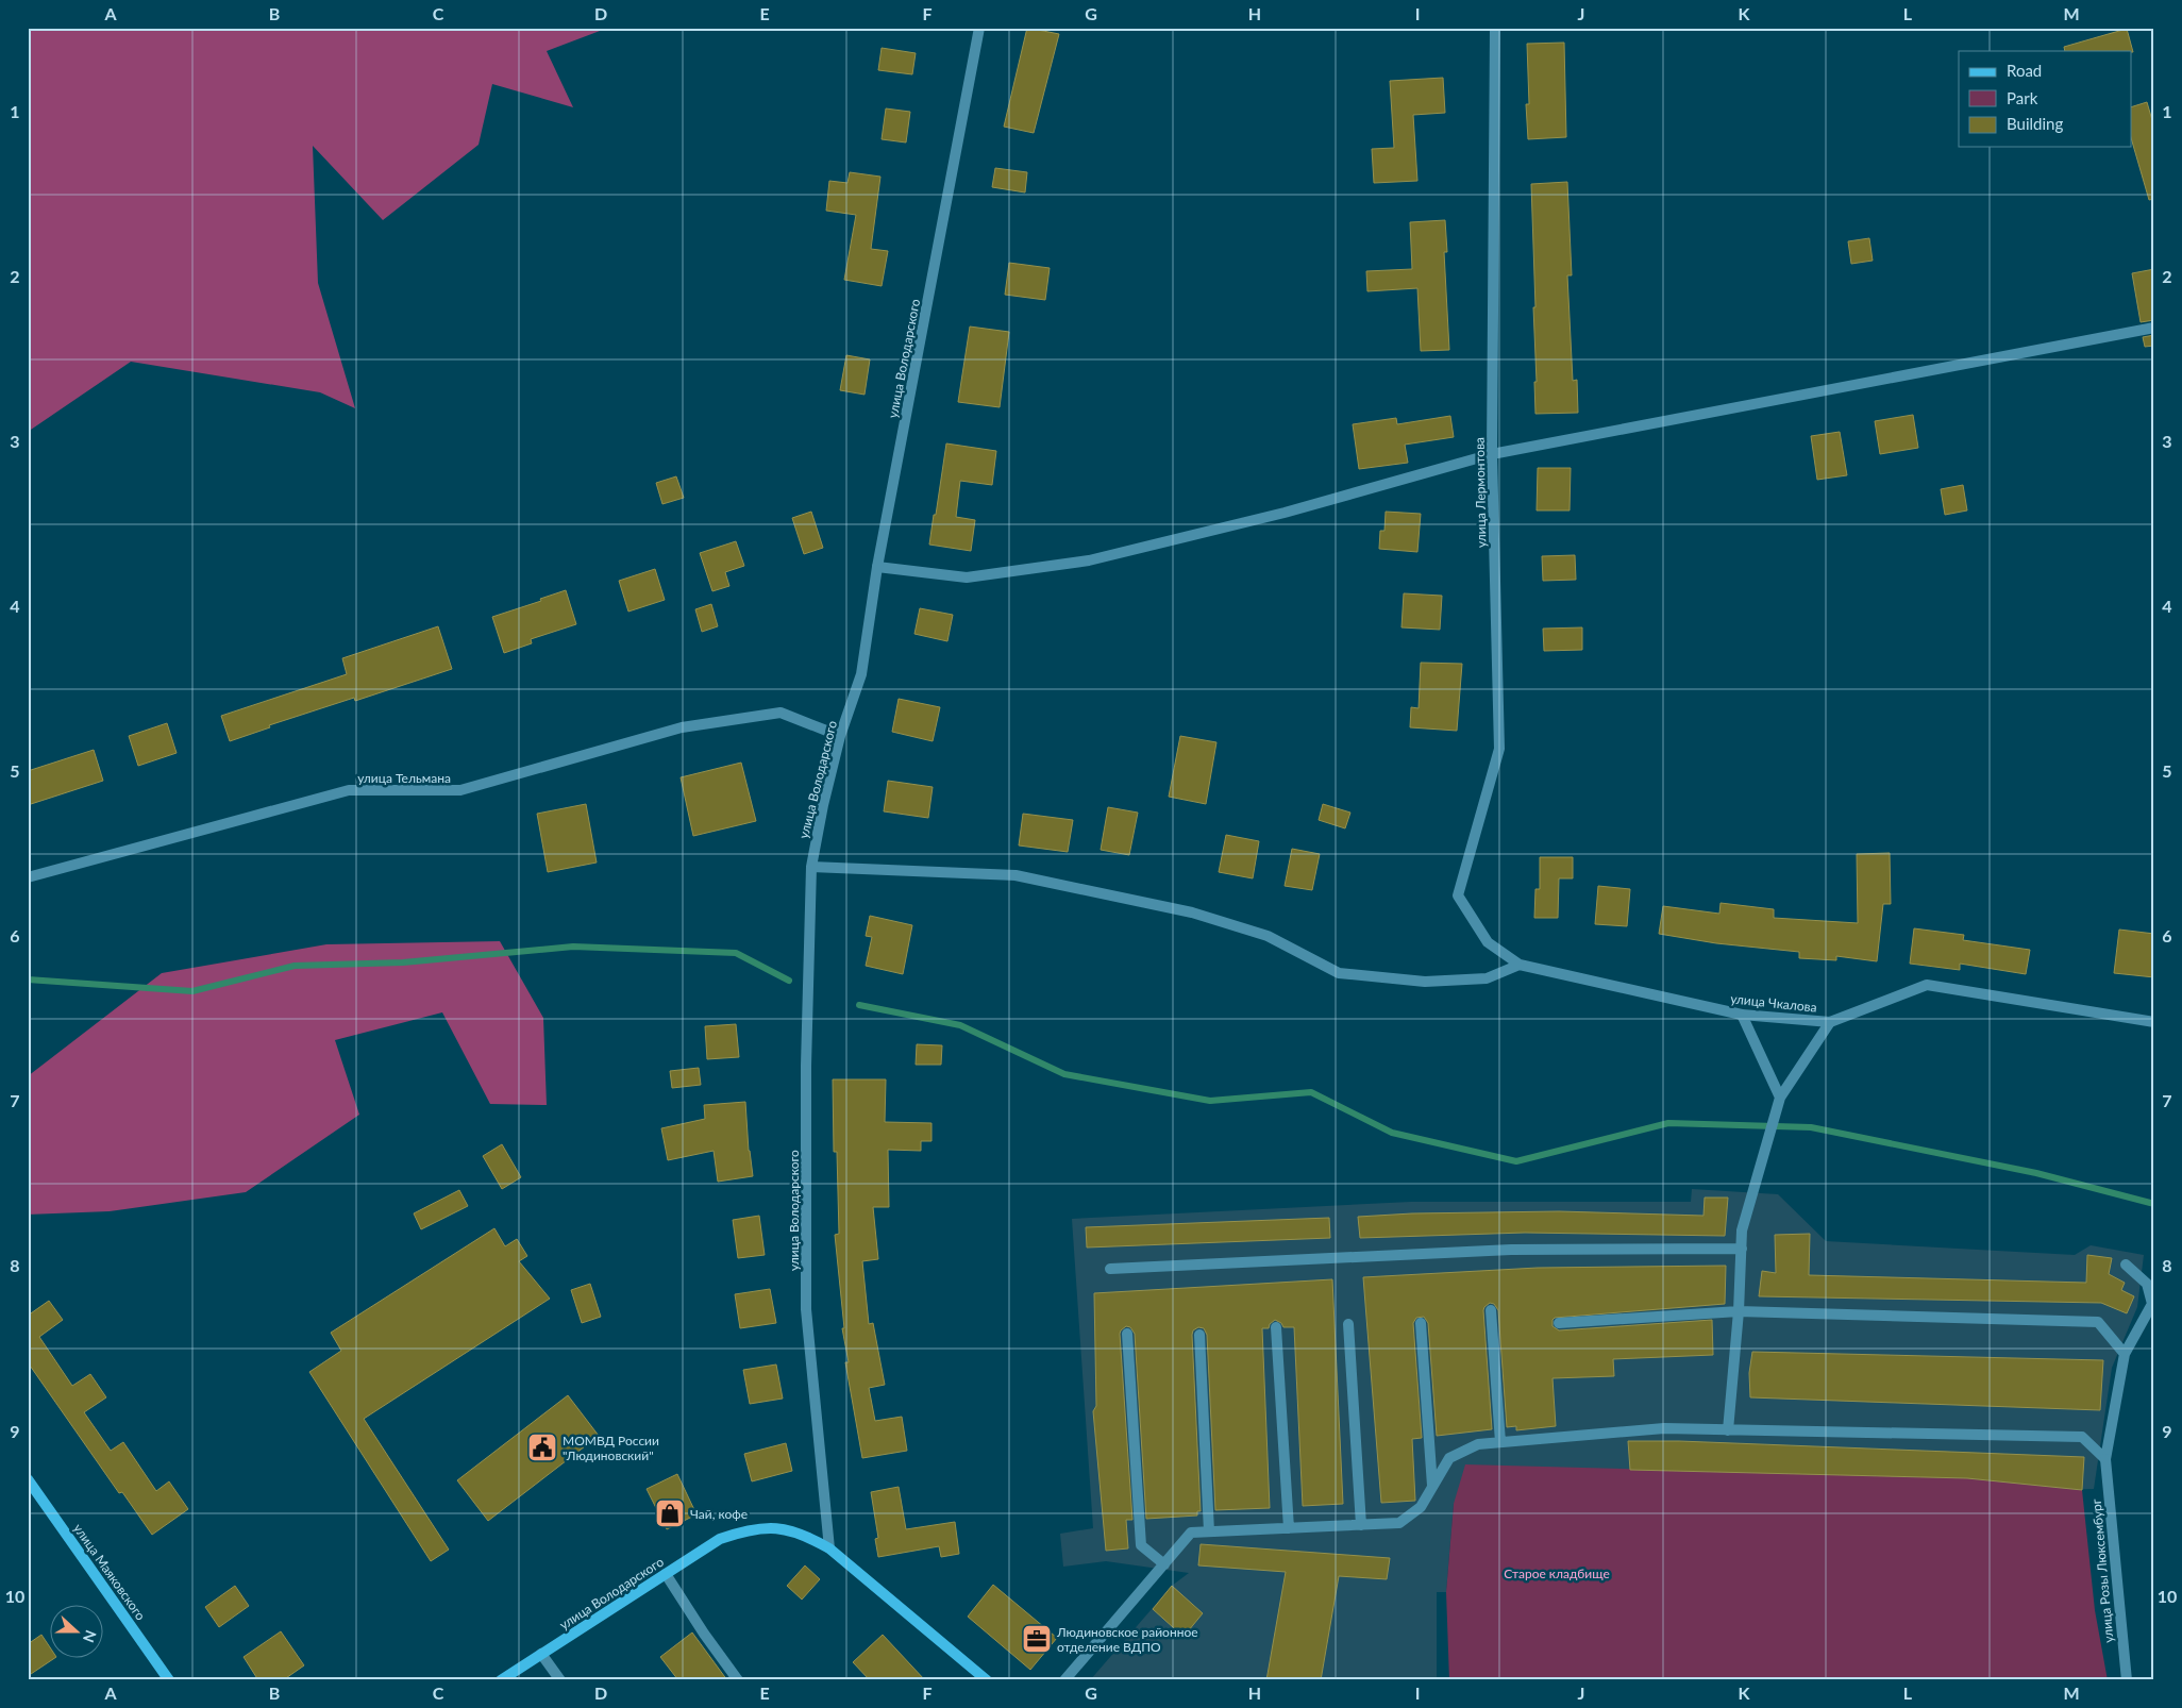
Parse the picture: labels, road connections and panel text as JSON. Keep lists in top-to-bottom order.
{
  "streets": {
    "street": [
      "улица Володарского",
      "улица Лермонтова",
      "улица Тельмана",
      "улица Чкалова",
      "улица Розы Люксембург",
      "улица Маяковского"
    ]
  },
  "crossings": [
    ["улица Володарского", "улица Тельмана"],
    ["улица Лермонтова", "улица Чкалова"]
  ],
  "parks": ["Старое кладбище"],
  "places": {
    "public building": ["МОМВД России \"Людиновский\""],
    "shop": ["Чай, кофе"],
    "office": ["Людиновское районное отделение ВДПО"]
  },
  "legend": ["Road", "Park", "Building"],
  "north": "right",
  "grid": {
    "columns": [
      "A",
      "B",
      "C",
      "D",
      "E",
      "F",
      "G",
      "H",
      "I",
      "J",
      "K",
      "L",
      "M"
    ],
    "rows": [
      "1",
      "2",
      "3",
      "4",
      "5",
      "6",
      "7",
      "8",
      "9",
      "10"
    ]
  }
}
